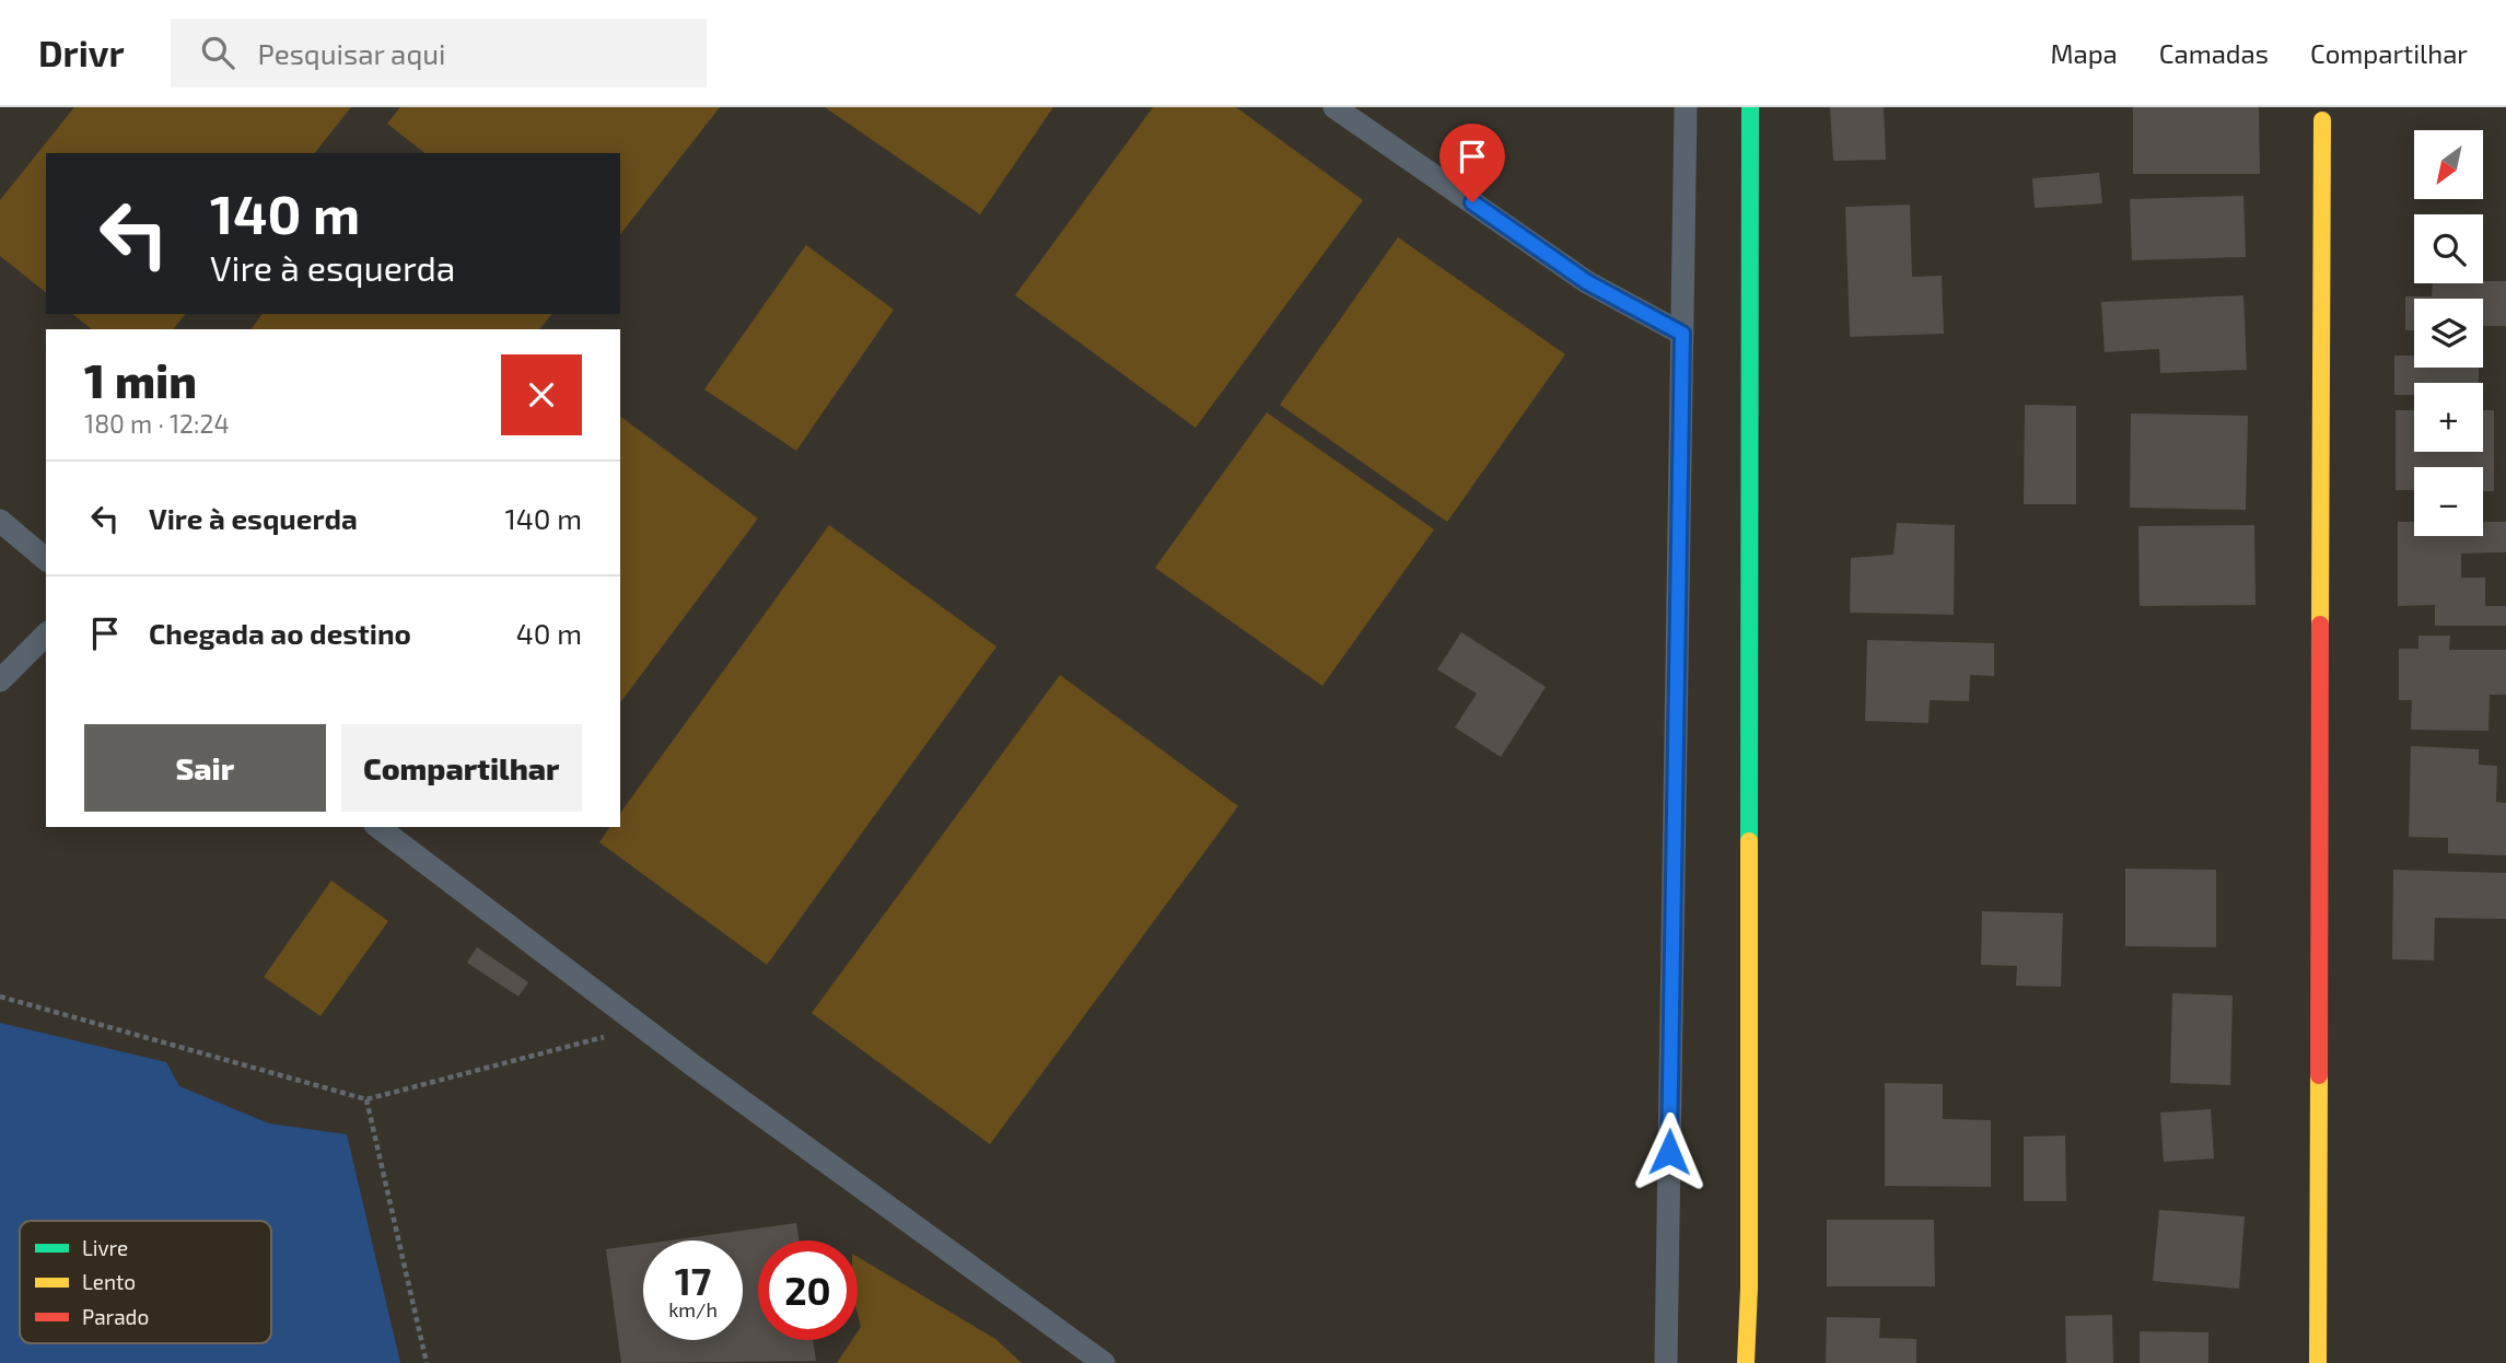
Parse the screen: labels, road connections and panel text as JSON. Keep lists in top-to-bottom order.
{
  "legend": ["Livre", "Lento", "Parado"],
  "north": "bottom left",
  "page": {
    "header": "Drivr",
    "search": "Pesquisar aqui",
    "nav": ["Mapa", "Camadas", "Compartilhar"],
    "map_buttons": ["+", "−"],
    "turn": ["140 m", "Vire à esquerda"],
    "heading": ["1 min", "180 m · 12:24"],
    "list": [
      {
        "name": "Vire à esquerda",
        "value": "140 m"
      },
      {
        "name": "Chegada ao destino",
        "value": "40 m"
      }
    ],
    "buttons": ["Sair", "Compartilhar"],
    "speed": "17 km/h",
    "limit": "20"
  }
}
